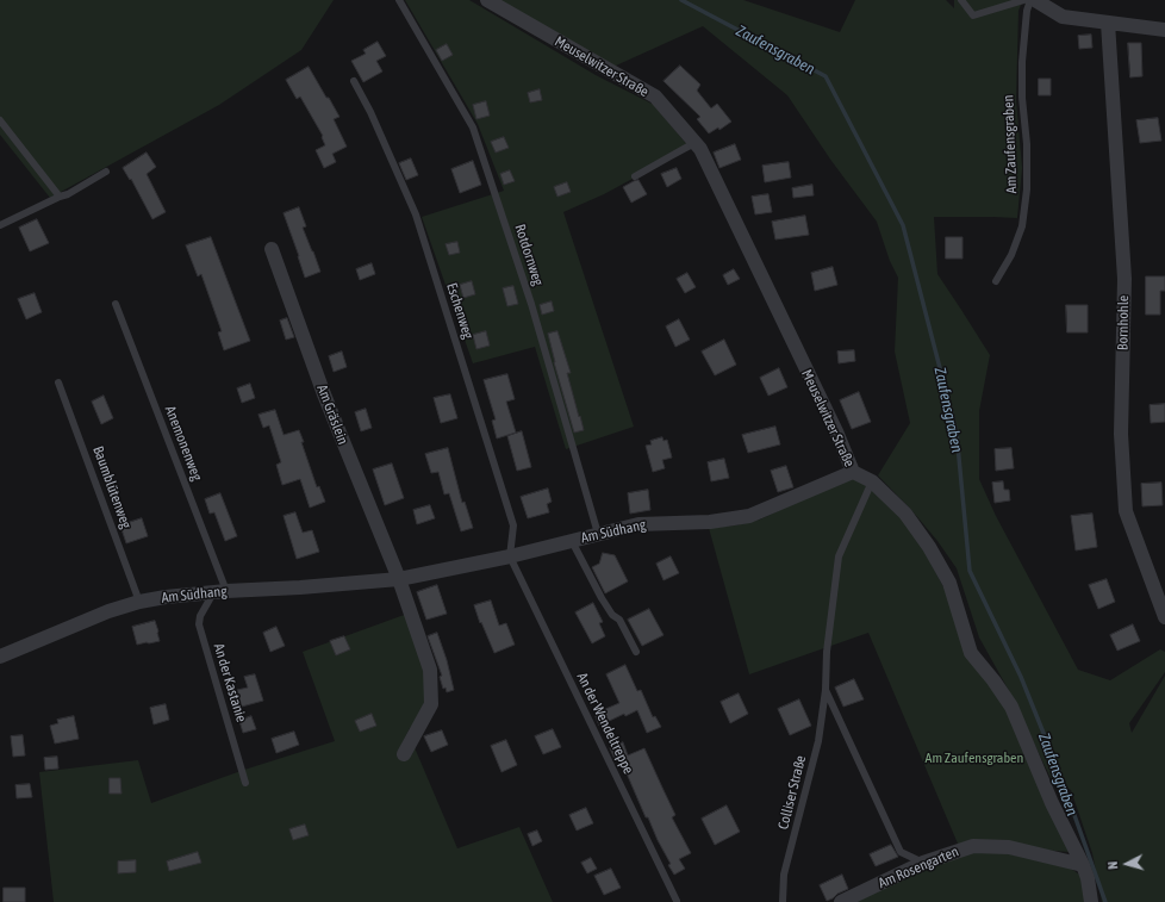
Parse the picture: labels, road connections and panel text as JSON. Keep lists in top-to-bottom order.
{
  "streets": {
    "street": [
      "Meuselwitzer Straße",
      "Bornhohle",
      "Am Gräslein",
      "Am Südhang",
      "Am Rosengarten"
    ],
    "lane": [
      "Am Zaufensgraben",
      "Rotdornweg",
      "Eschenweg",
      "Anemonenweg",
      "Baumblütenweg",
      "An der Kastanie",
      "An der Wendeltreppe",
      "Colliser Straße"
    ]
  },
  "crossings": [
    ["Meuselwitzer Straße", "Am Südhang"],
    ["Meuselwitzer Straße", "Colliser Straße"],
    ["Meuselwitzer Straße", "Am Rosengarten"],
    ["Rotdornweg", "Am Südhang"],
    ["Eschenweg", "Am Südhang"],
    ["Eschenweg", "An der Wendeltreppe"],
    ["Am Gräslein", "Am Südhang"],
    ["Anemonenweg", "Am Südhang"],
    ["Anemonenweg", "An der Kastanie"],
    ["Baumblütenweg", "Am Südhang"],
    ["Am Südhang", "An der Kastanie"],
    ["Am Südhang", "An der Wendeltreppe"],
    ["Colliser Straße", "Am Rosengarten"]
  ],
  "water": ["Zaufensgraben"],
  "parks": ["Am Zaufensgraben"],
  "north": "left"
}
